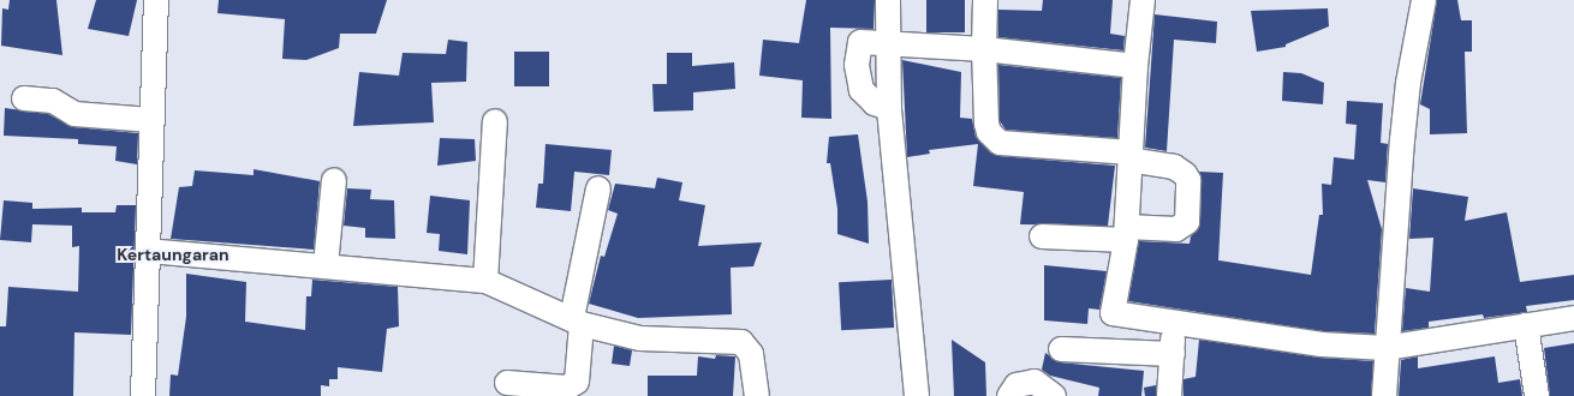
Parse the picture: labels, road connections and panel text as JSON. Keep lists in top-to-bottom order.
{
  "districts": ["Kertaungaran"]
}
